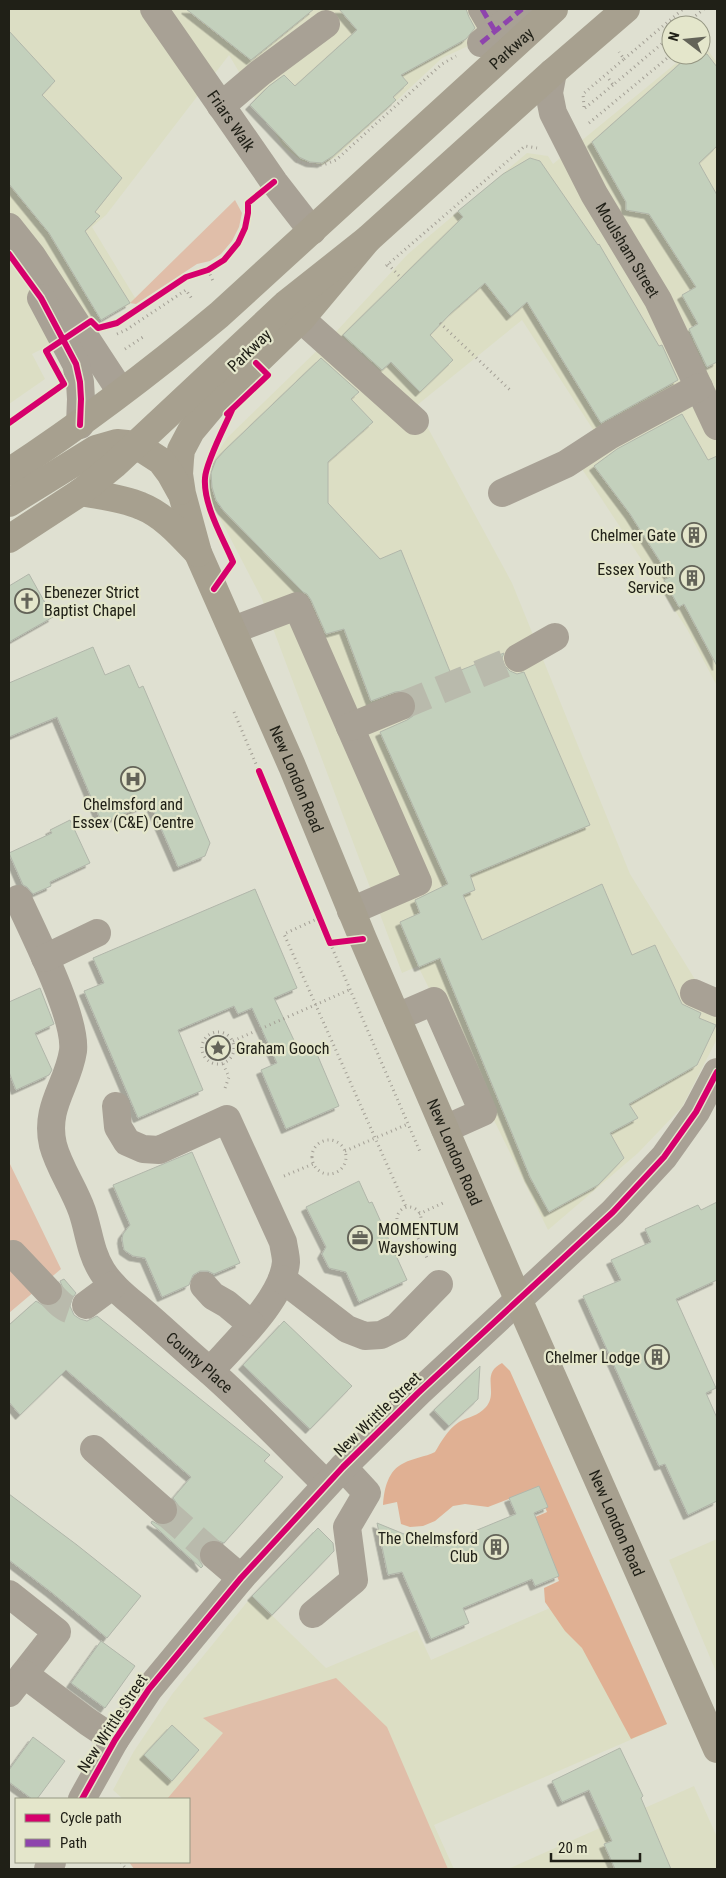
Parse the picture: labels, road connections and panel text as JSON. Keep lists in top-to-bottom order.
{
  "streets": {
    "main road": ["Parkway", "New London Road"],
    "street": [
      "Friars Walk",
      "Moulsham Street",
      "County Place",
      "New Writtle Street"
    ]
  },
  "crossings": [
    ["Parkway", "Friars Walk"],
    ["Parkway", "Moulsham Street"],
    ["Parkway", "New London Road"],
    ["New London Road", "New Writtle Street"],
    ["County Place", "New Writtle Street"]
  ],
  "places": {
    "building": [
      "Chelmer Gate",
      "Essex Youth Service",
      "Chelmer Lodge",
      "The Chelmsford Club"
    ],
    "church": ["Ebenezer Strict Baptist Chapel"],
    "hospital": ["Chelmsford and Essex (C&E) Centre"],
    "place": ["Graham Gooch"],
    "office": ["MOMENTUM Wayshowing"]
  },
  "legend": ["Cycle path", "Path"],
  "scale_bar": "20 m",
  "north": "left"
}
